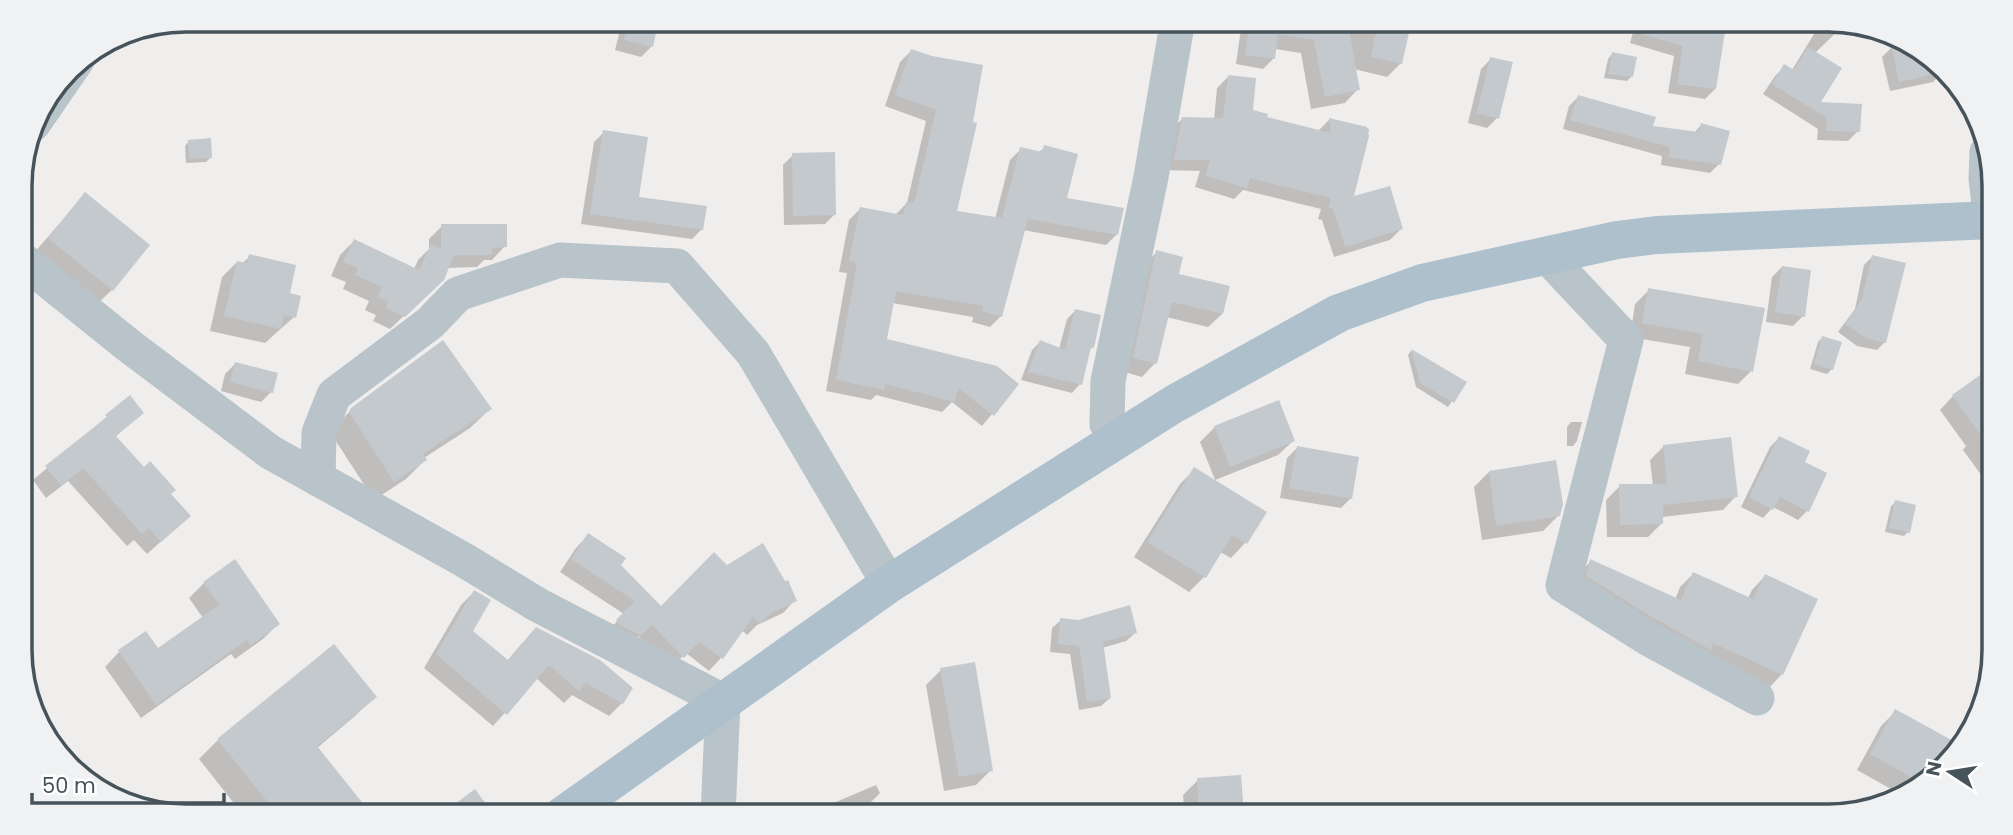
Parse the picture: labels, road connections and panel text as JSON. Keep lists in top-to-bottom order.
{
  "scale_bar": "50 m",
  "north": "left"
}
